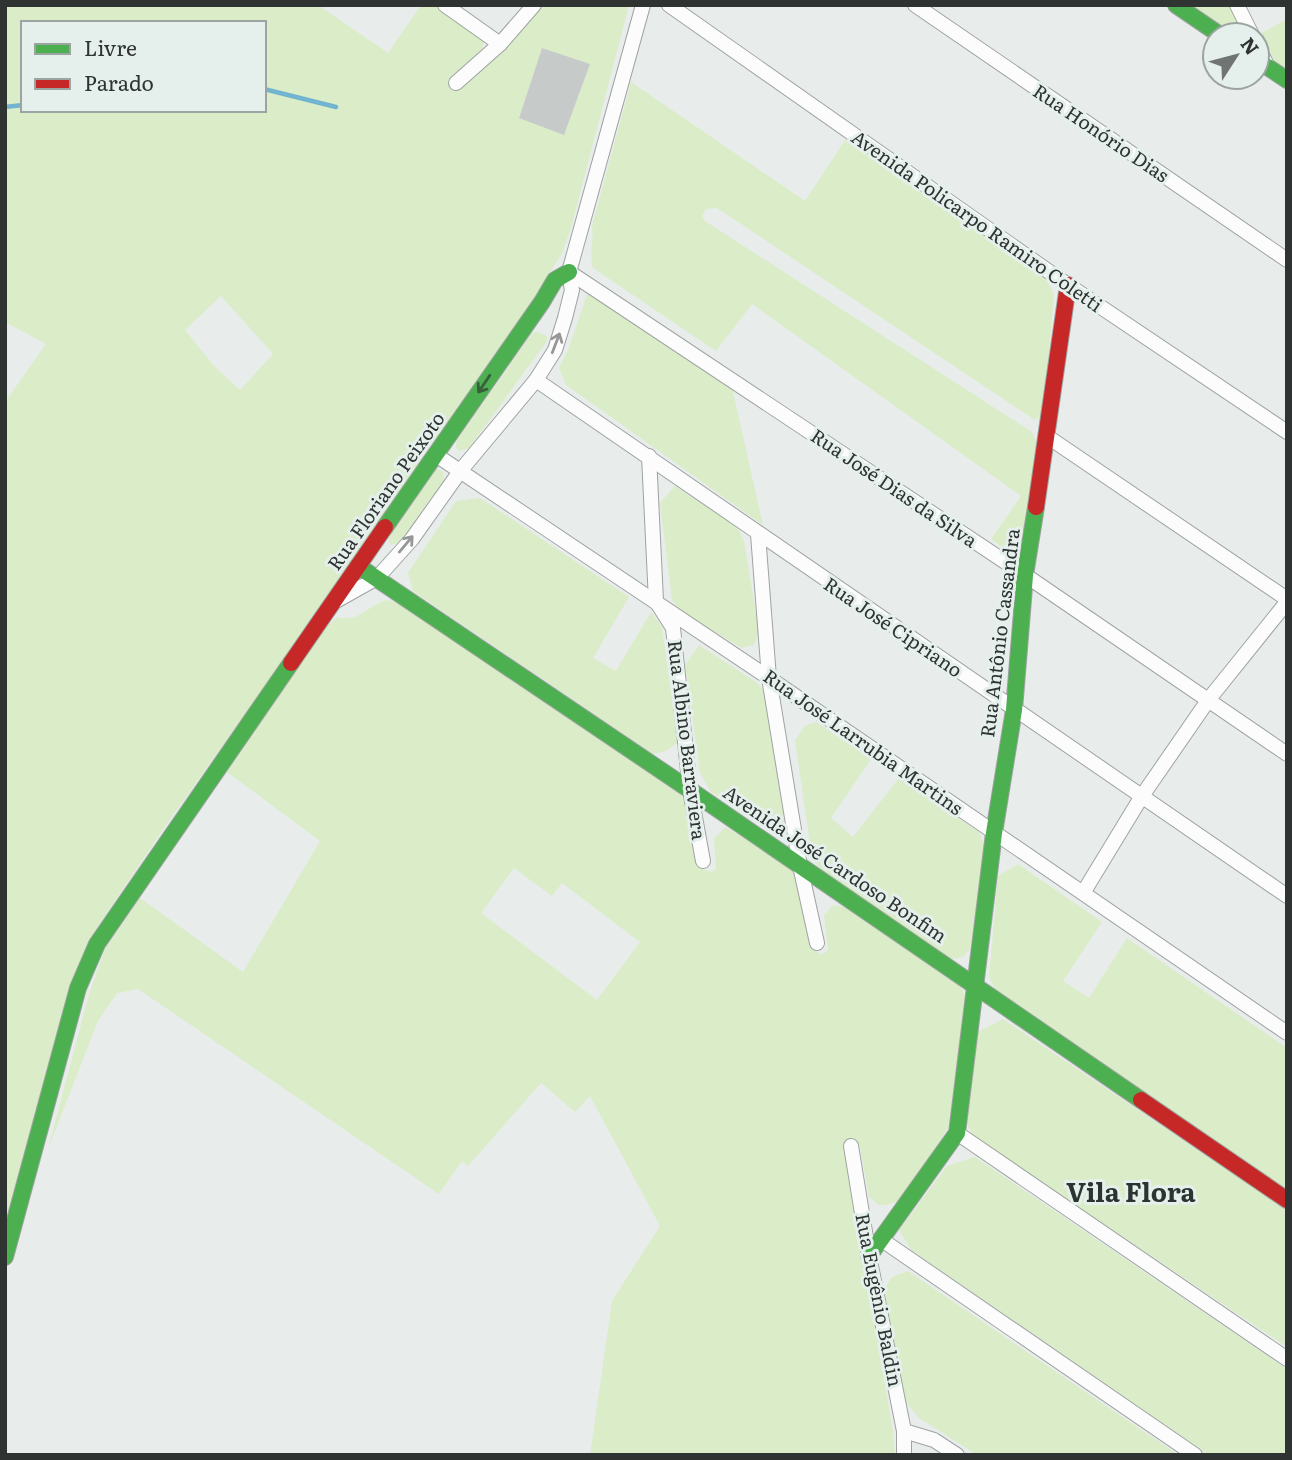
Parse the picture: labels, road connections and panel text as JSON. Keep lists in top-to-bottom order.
{
  "streets": {
    "street": [
      "Rua Honório Dias",
      "Avenida Policarpo Ramiro Coletti",
      "Rua José Dias da Silva",
      "Rua Floriano Peixoto",
      "Rua José Cipriano",
      "Rua Antônio Cassandra",
      "Rua Albino Barraviera",
      "Rua José Larrubia Martins",
      "Avenida José Cardoso Bonfim",
      "Rua Eugênio Baldin"
    ]
  },
  "crossings": [
    ["Avenida Policarpo Ramiro Coletti", "Rua Antônio Cassandra"],
    ["Rua José Dias da Silva", "Rua Floriano Peixoto"],
    ["Rua José Dias da Silva", "Rua Antônio Cassandra"],
    ["Rua Floriano Peixoto", "Rua José Cipriano"],
    ["Rua Floriano Peixoto", "Rua José Larrubia Martins"],
    ["Rua Floriano Peixoto", "Avenida José Cardoso Bonfim"],
    ["Rua José Cipriano", "Rua Antônio Cassandra"],
    ["Rua José Cipriano", "Rua Albino Barraviera"],
    ["Rua Antônio Cassandra", "Rua José Larrubia Martins"],
    ["Rua Antônio Cassandra", "Avenida José Cardoso Bonfim"],
    ["Rua Albino Barraviera", "Rua José Larrubia Martins"],
    ["Rua Albino Barraviera", "Avenida José Cardoso Bonfim"]
  ],
  "districts": ["Vila Flora"],
  "legend": ["Livre", "Parado"],
  "north": "top right"
}
